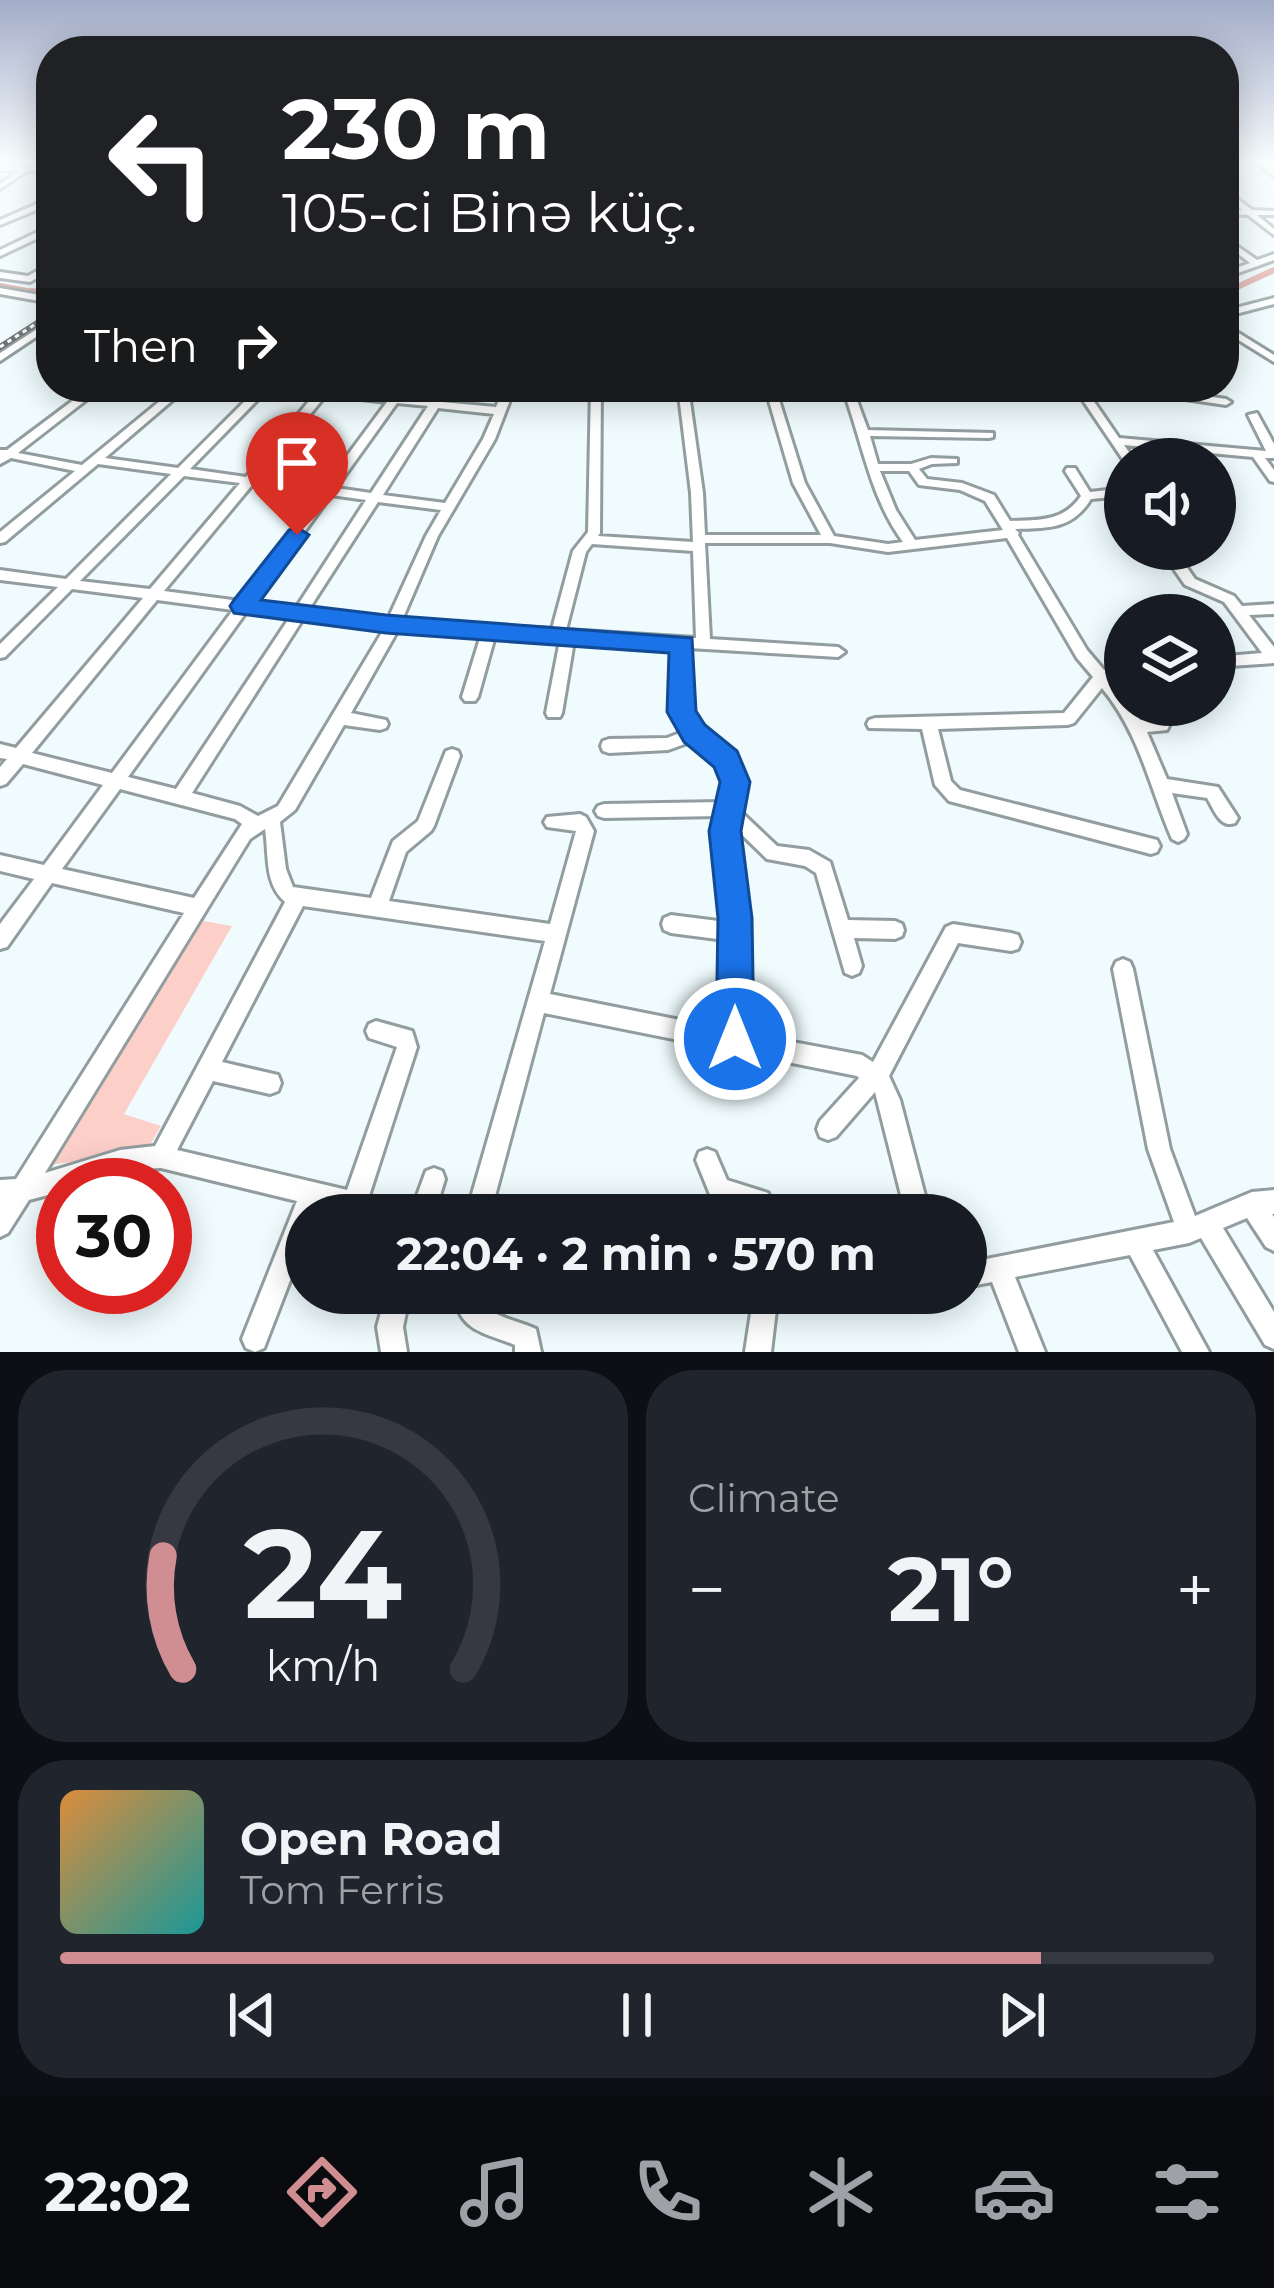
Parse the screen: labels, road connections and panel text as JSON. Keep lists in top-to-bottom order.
{
  "page": {
    "turn": ["230 m", "105-ci Binə küç."],
    "then": "Then",
    "limit": "30",
    "trip": "22:04 · 2 min · 570 m",
    "tile": "Climate",
    "heat": ["−", "21°", "+"],
    "song": ["Open Road", "Tom Ferris"],
    "tabs": "22:02",
    "gauge": ["24", "km/h"]
  }
}
